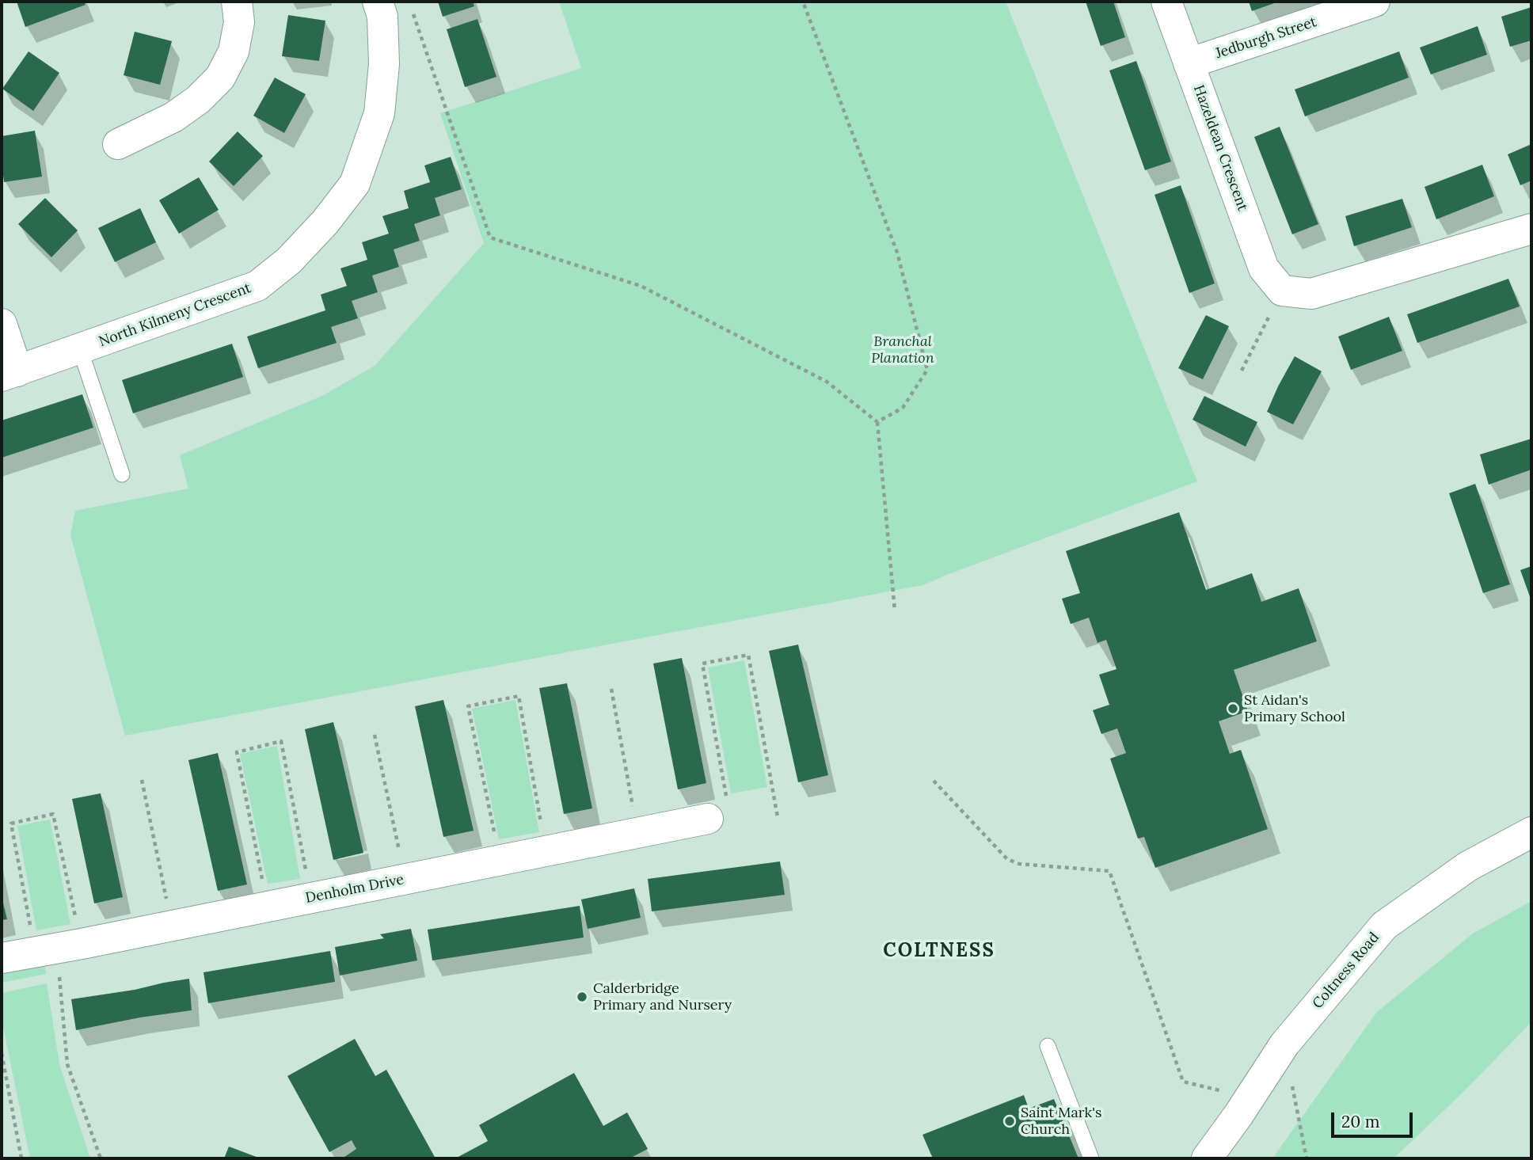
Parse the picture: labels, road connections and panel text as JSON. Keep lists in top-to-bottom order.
{
  "streets": {
    "street": [
      "Jedburgh Street",
      "Hazeldean Crescent",
      "North Kilmeny Crescent",
      "Denholm Drive",
      "Coltness Road"
    ]
  },
  "crossings": [
    ["Jedburgh Street", "Hazeldean Crescent"]
  ],
  "districts": ["COLTNESS"],
  "parks": ["Branchal Planation"],
  "places": ["St Aidan's Primary School", "Calderbridge Primary and Nursery", "Saint Mark's Church"],
  "scale_bar": "20 m"
}
